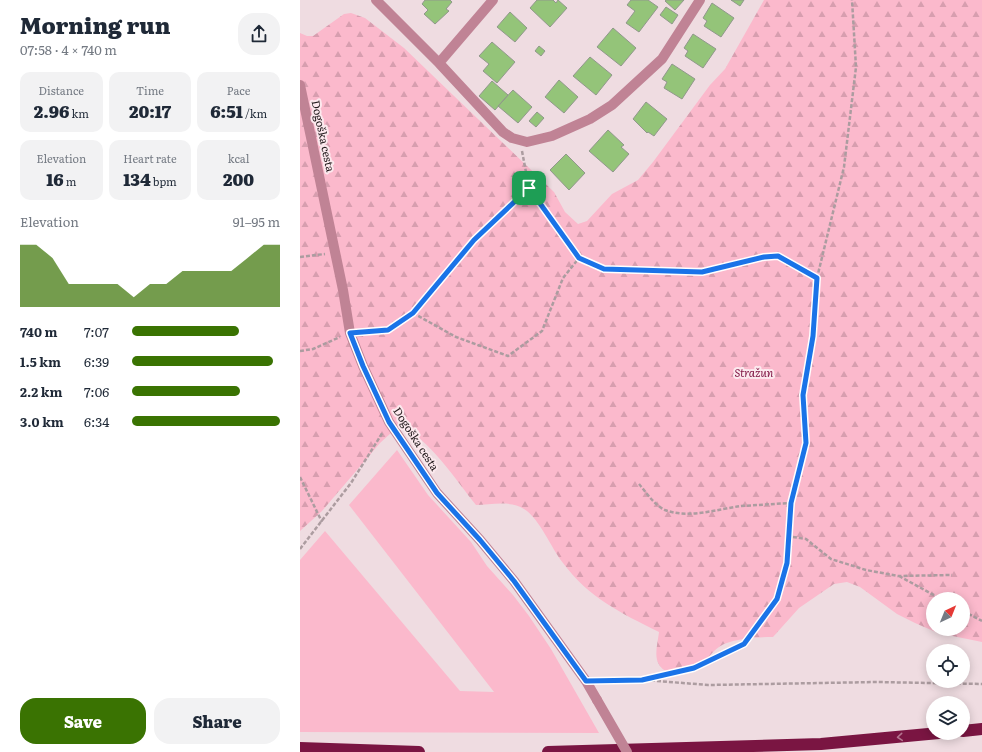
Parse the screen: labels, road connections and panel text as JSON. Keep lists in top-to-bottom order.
{
  "streets": {
    "street": ["Dogoška cesta"]
  },
  "parks": ["Stražun"],
  "north": "top right",
  "page": {
    "heading": ["Morning run", "07:58 · 4 × 740 m"],
    "stats": [
      ["Distance", "2.96 km"],
      ["Time", "20:17"],
      ["Pace", "6:51 /km"],
      ["Elevation", "16 m"],
      ["Heart rate", "134 bpm"],
      ["kcal", "200"]
    ],
    "chart": ["Elevation", "91–95 m"],
    "list": [
      {
        "name": "740 m",
        "note": "7:07"
      },
      {
        "name": "1.5 km",
        "note": "6:39"
      },
      {
        "name": "2.2 km",
        "note": "7:06"
      },
      {
        "name": "3.0 km",
        "note": "6:34"
      }
    ],
    "buttons": ["Save", "Share"]
  }
}
